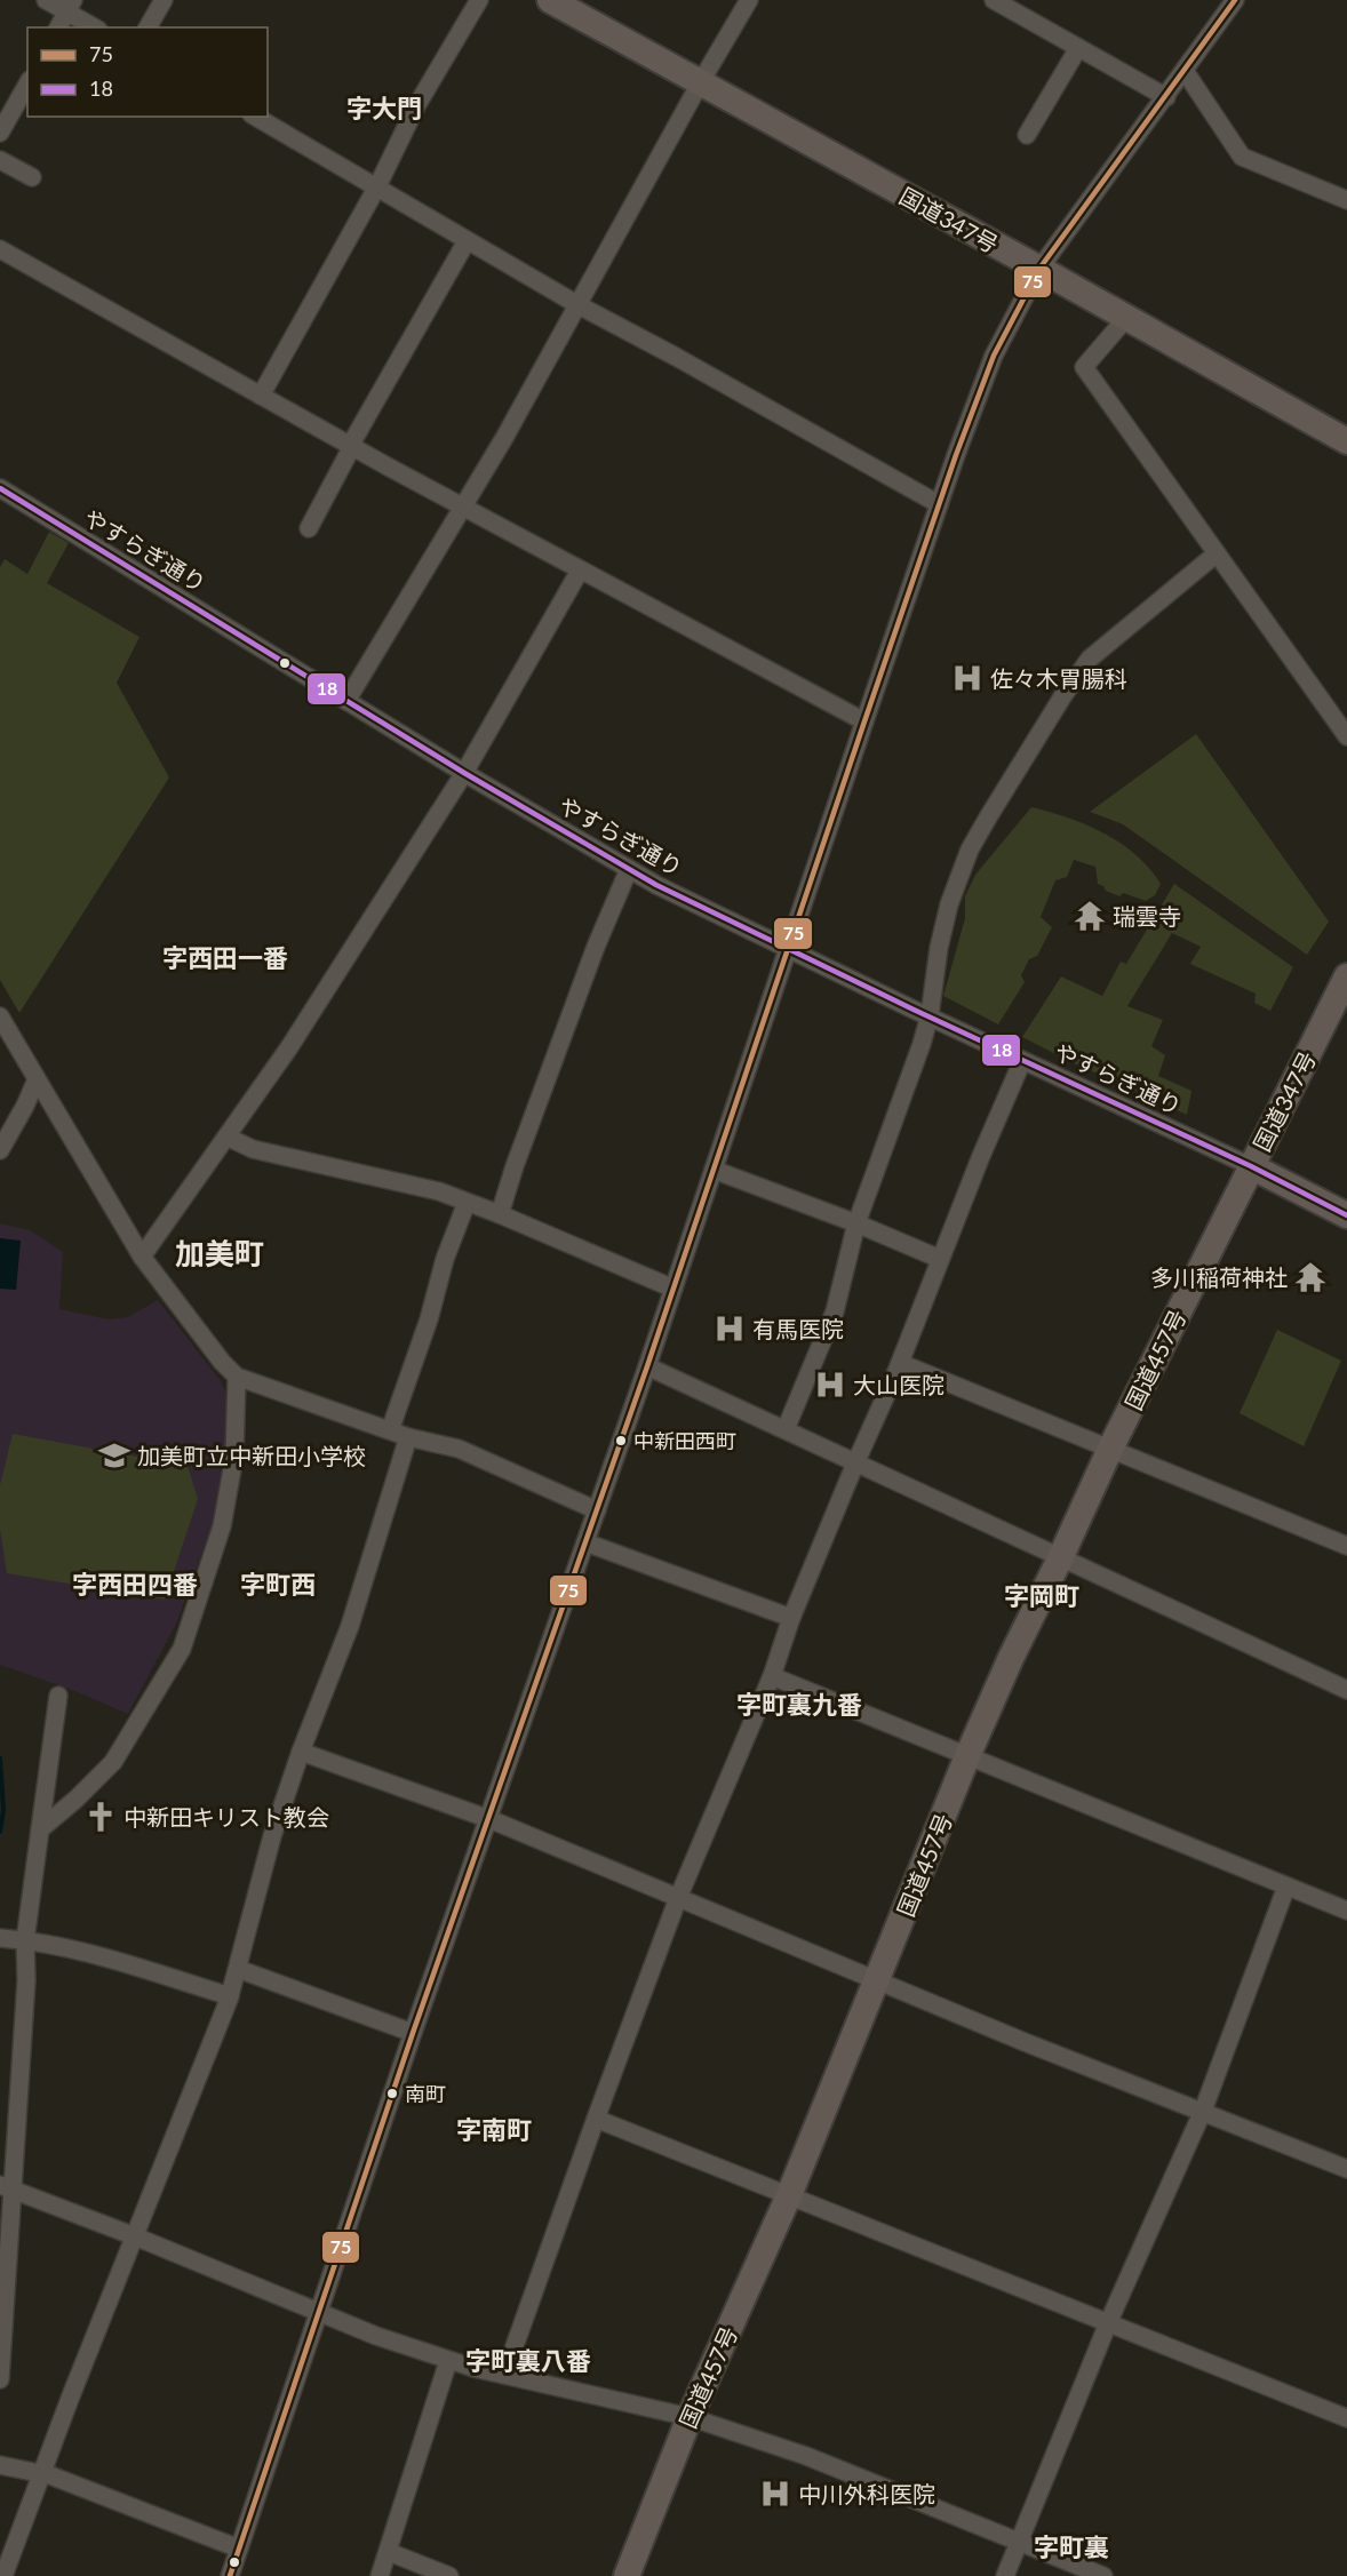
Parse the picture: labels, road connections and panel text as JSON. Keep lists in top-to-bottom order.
{
  "streets": {
    "highway": ["国道347号", "国道457号"],
    "street": ["やすらぎ通り"]
  },
  "crossings": [
    ["国道347号", "やすらぎ通り"],
    ["国道347号", "国道457号"],
    ["やすらぎ通り", "国道457号"]
  ],
  "districts": [
    "字大門",
    "字西田一番",
    "加美町",
    "字西田四番",
    "字町西",
    "字岡町",
    "字町裏九番",
    "字南町",
    "字町裏八番",
    "字町裏"
  ],
  "places": {
    "hospital": [
      "佐々木胃腸科",
      "有馬医院",
      "大山医院",
      "中川外科医院"
    ],
    "temple": ["瑞雲寺", "多川稲荷神社"],
    "other": ["中新田西町", "南町"],
    "school or university": ["加美町立中新田小学校"],
    "church": ["中新田キリスト教会"]
  },
  "lines": ["transit line 75", "transit line 18"],
  "legend": ["75", "18"]
}
